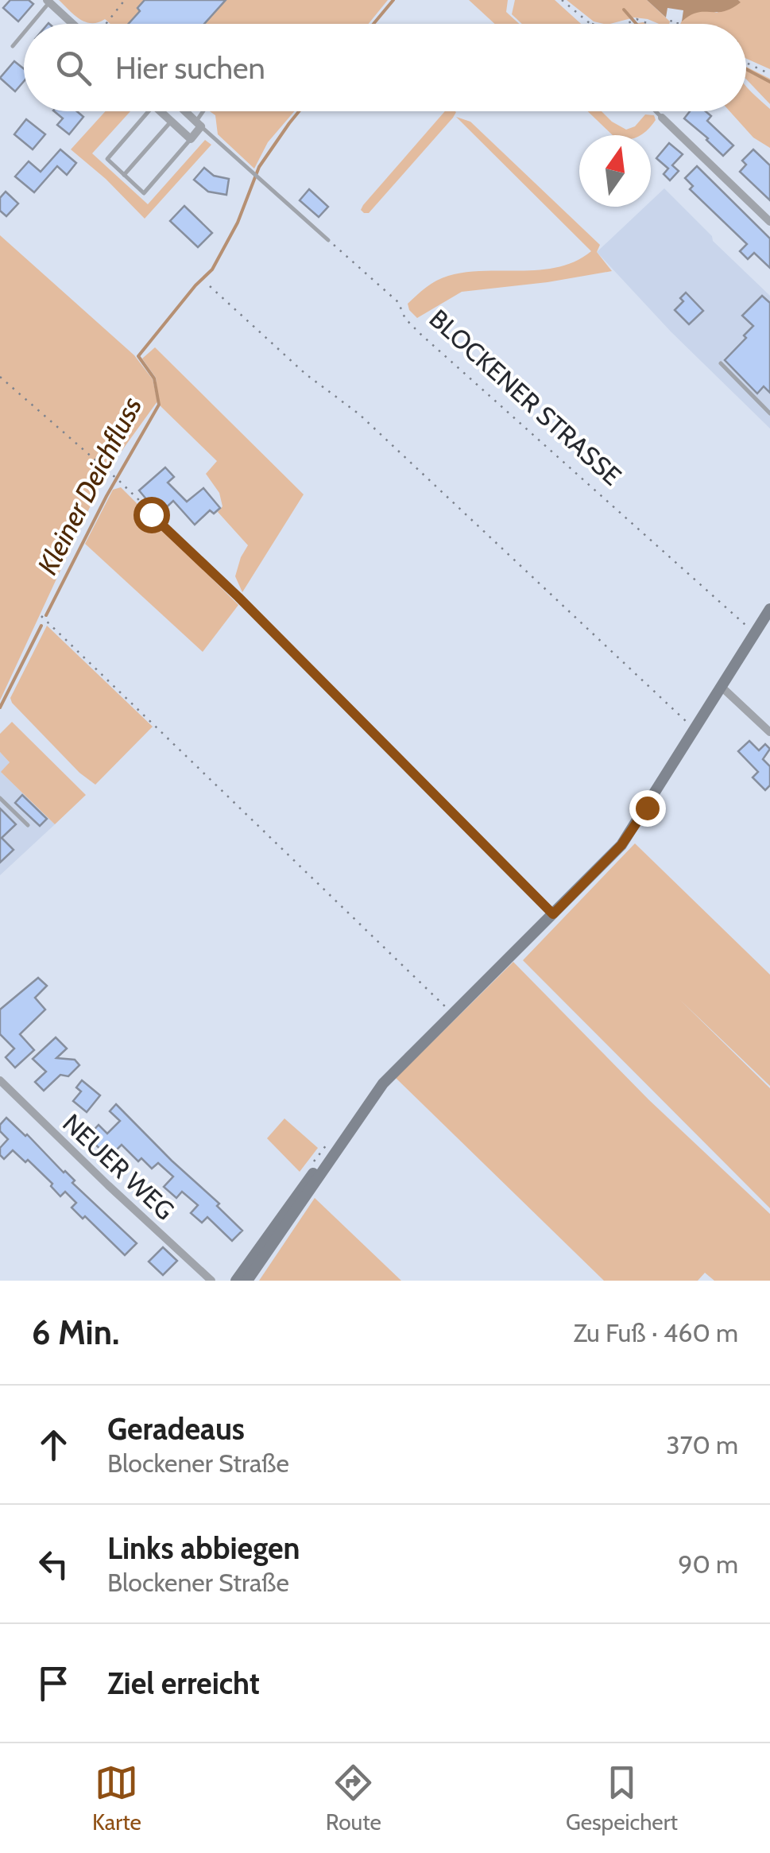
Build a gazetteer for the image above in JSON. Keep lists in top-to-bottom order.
{
  "streets": {
    "street": ["NEUER WEG"],
    "path": ["BLOCKENER STRASSE"]
  },
  "water": ["Kleiner Deichfluss"],
  "north": "top",
  "page": {
    "search": "Hier suchen",
    "heading": ["6 Min.", "Zu Fuß · 460 m"],
    "list": [
      ["Geradeaus", "Blockener Straße", "370 m"],
      ["Links abbiegen", "Blockener Straße", "90 m"],
      "Ziel erreicht"
    ],
    "nav": ["Karte", "Route", "Gespeichert"]
  }
}
